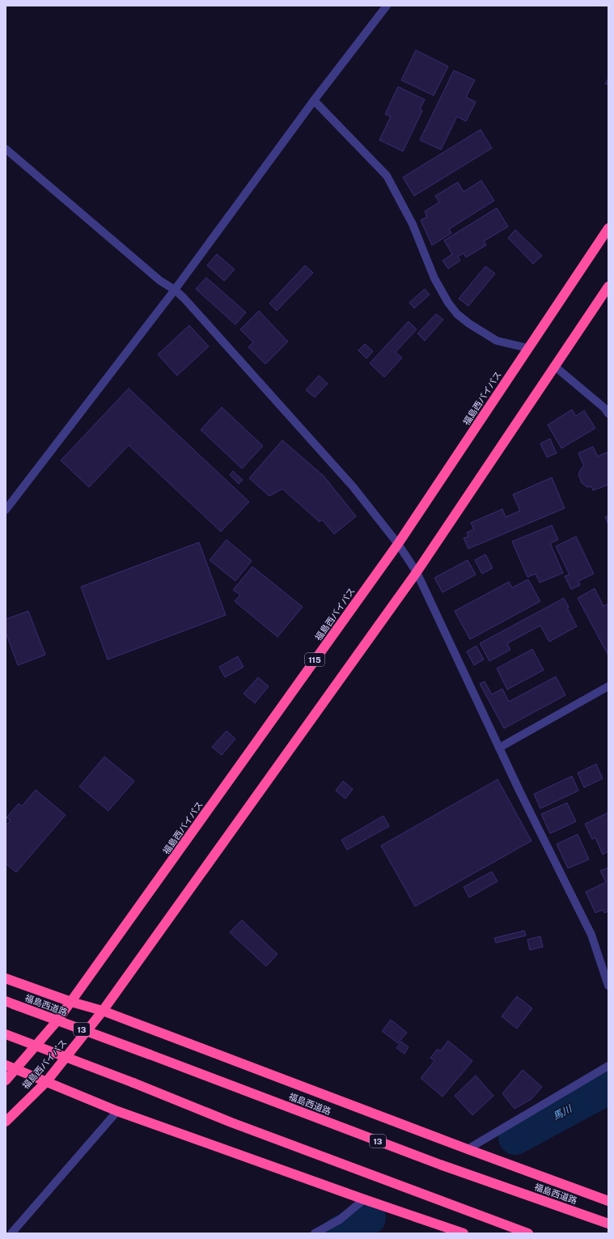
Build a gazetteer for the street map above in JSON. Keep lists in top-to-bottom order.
{
  "streets": {
    "highway": [
      "福島西バイパス",
      "115",
      "福島西道路",
      "13"
    ]
  },
  "water": ["馬川"]
}
